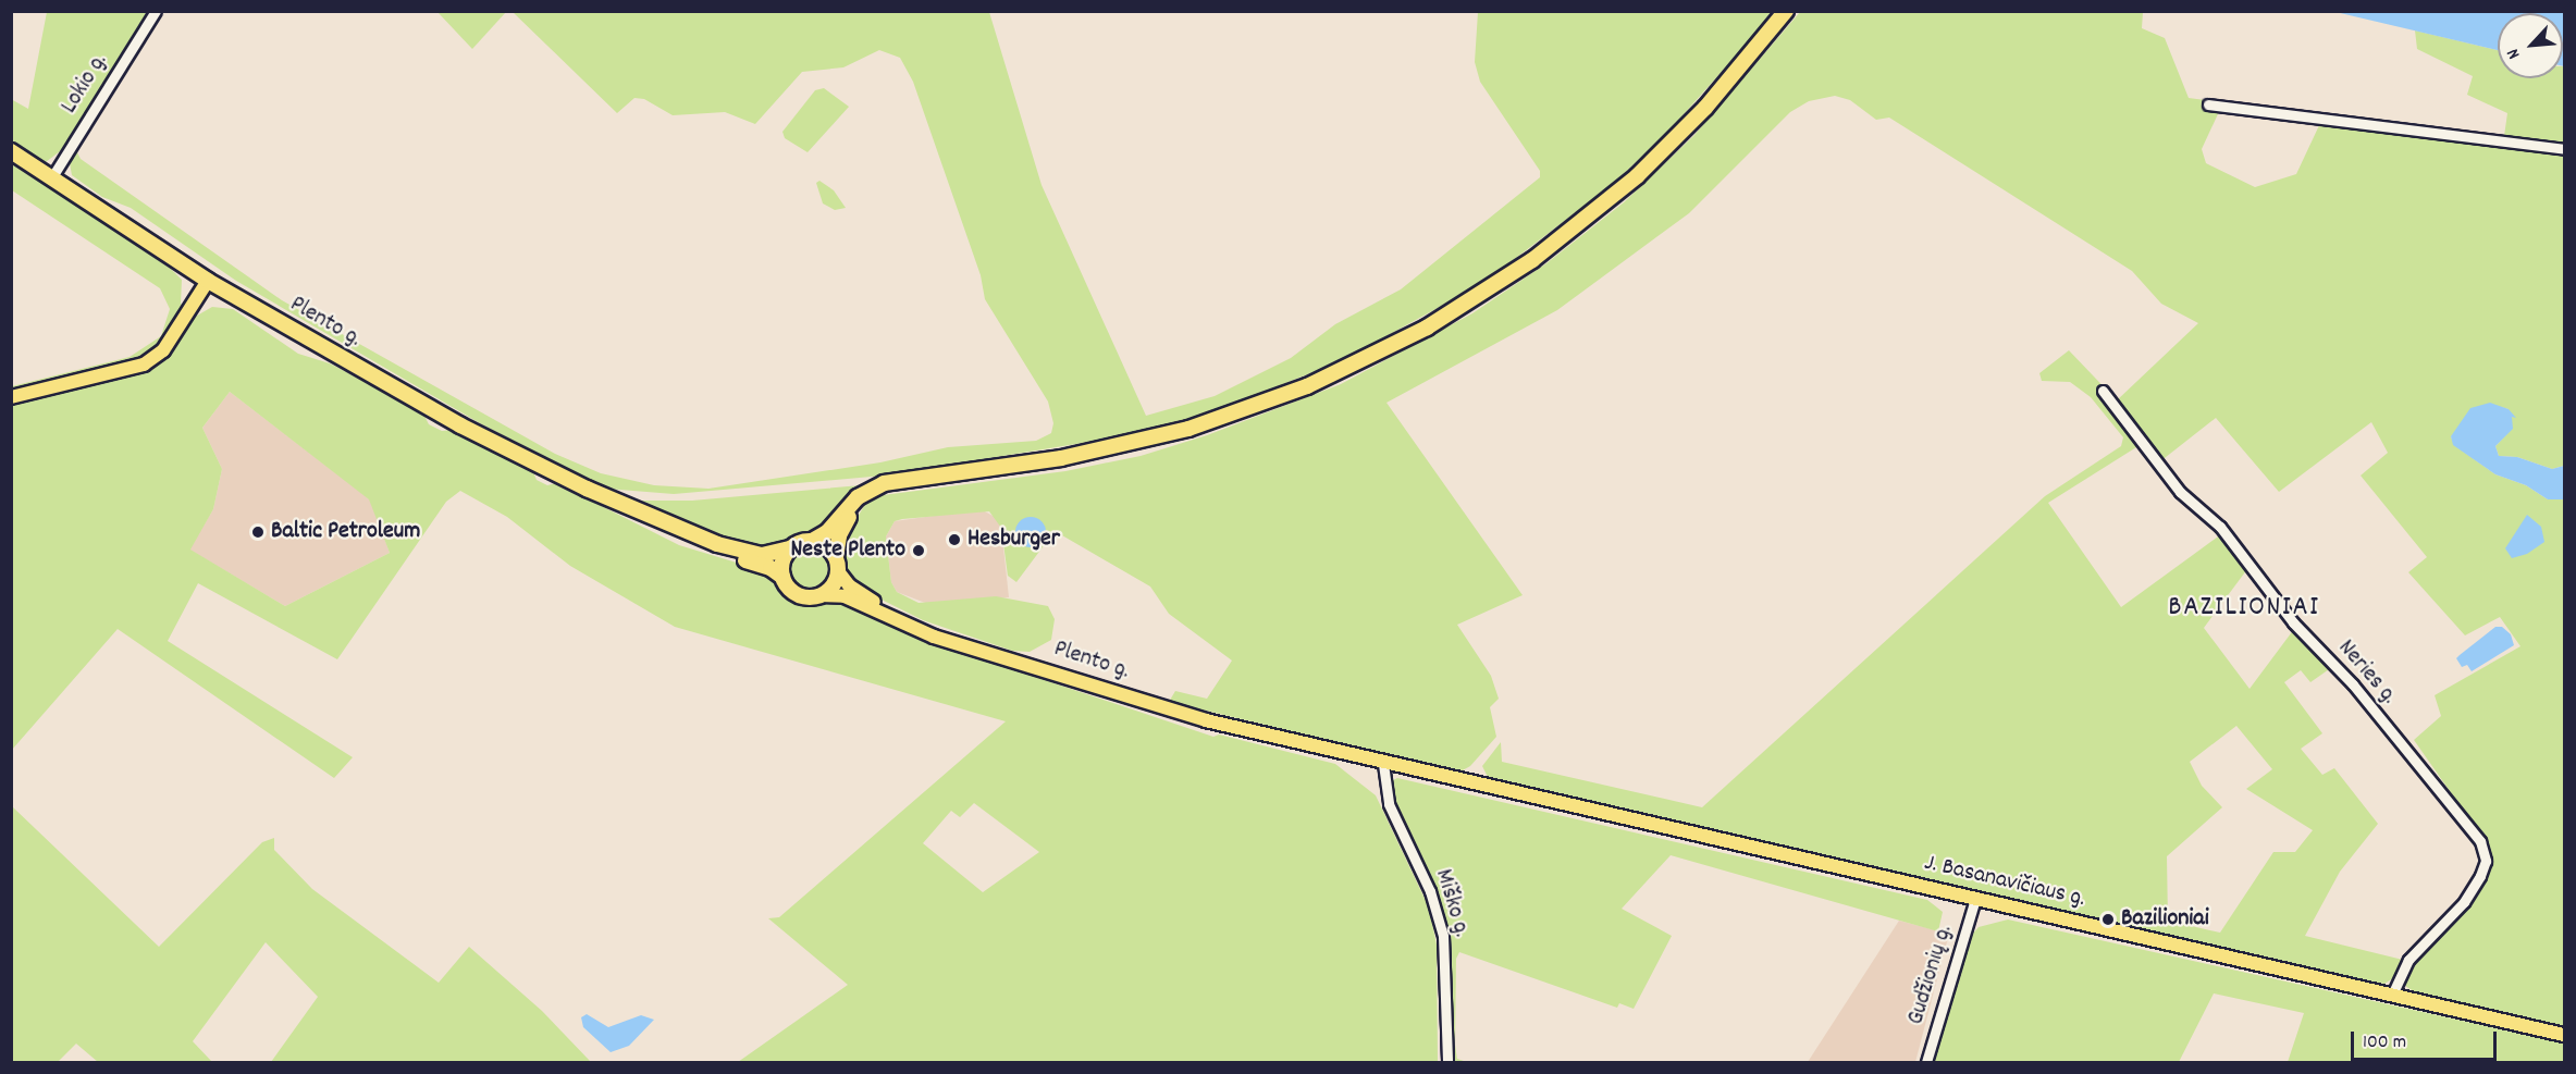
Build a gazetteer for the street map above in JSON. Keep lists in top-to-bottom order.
{
  "streets": {
    "highway": ["Plento g."],
    "main road": ["J. Basanavičiaus g."],
    "street": [
      "Lokio g.",
      "Neries g.",
      "Miško g.",
      "Gudžionių g."
    ]
  },
  "crossings": [
    ["Lokio g.", "Plento g."],
    ["Plento g.", "J. Basanavičiaus g."],
    ["Plento g.", "Miško g."],
    ["Neries g.", "J. Basanavičiaus g."],
    ["J. Basanavičiaus g.", "Miško g."],
    ["J. Basanavičiaus g.", "Gudžionių g."]
  ],
  "districts": ["BAZILIONIAI"],
  "places": [
    "Baltic Petroleum",
    "Hesburger",
    "Neste Plento",
    "Bazilioniai"
  ],
  "scale_bar": "100 m",
  "north": "bottom left"
}
